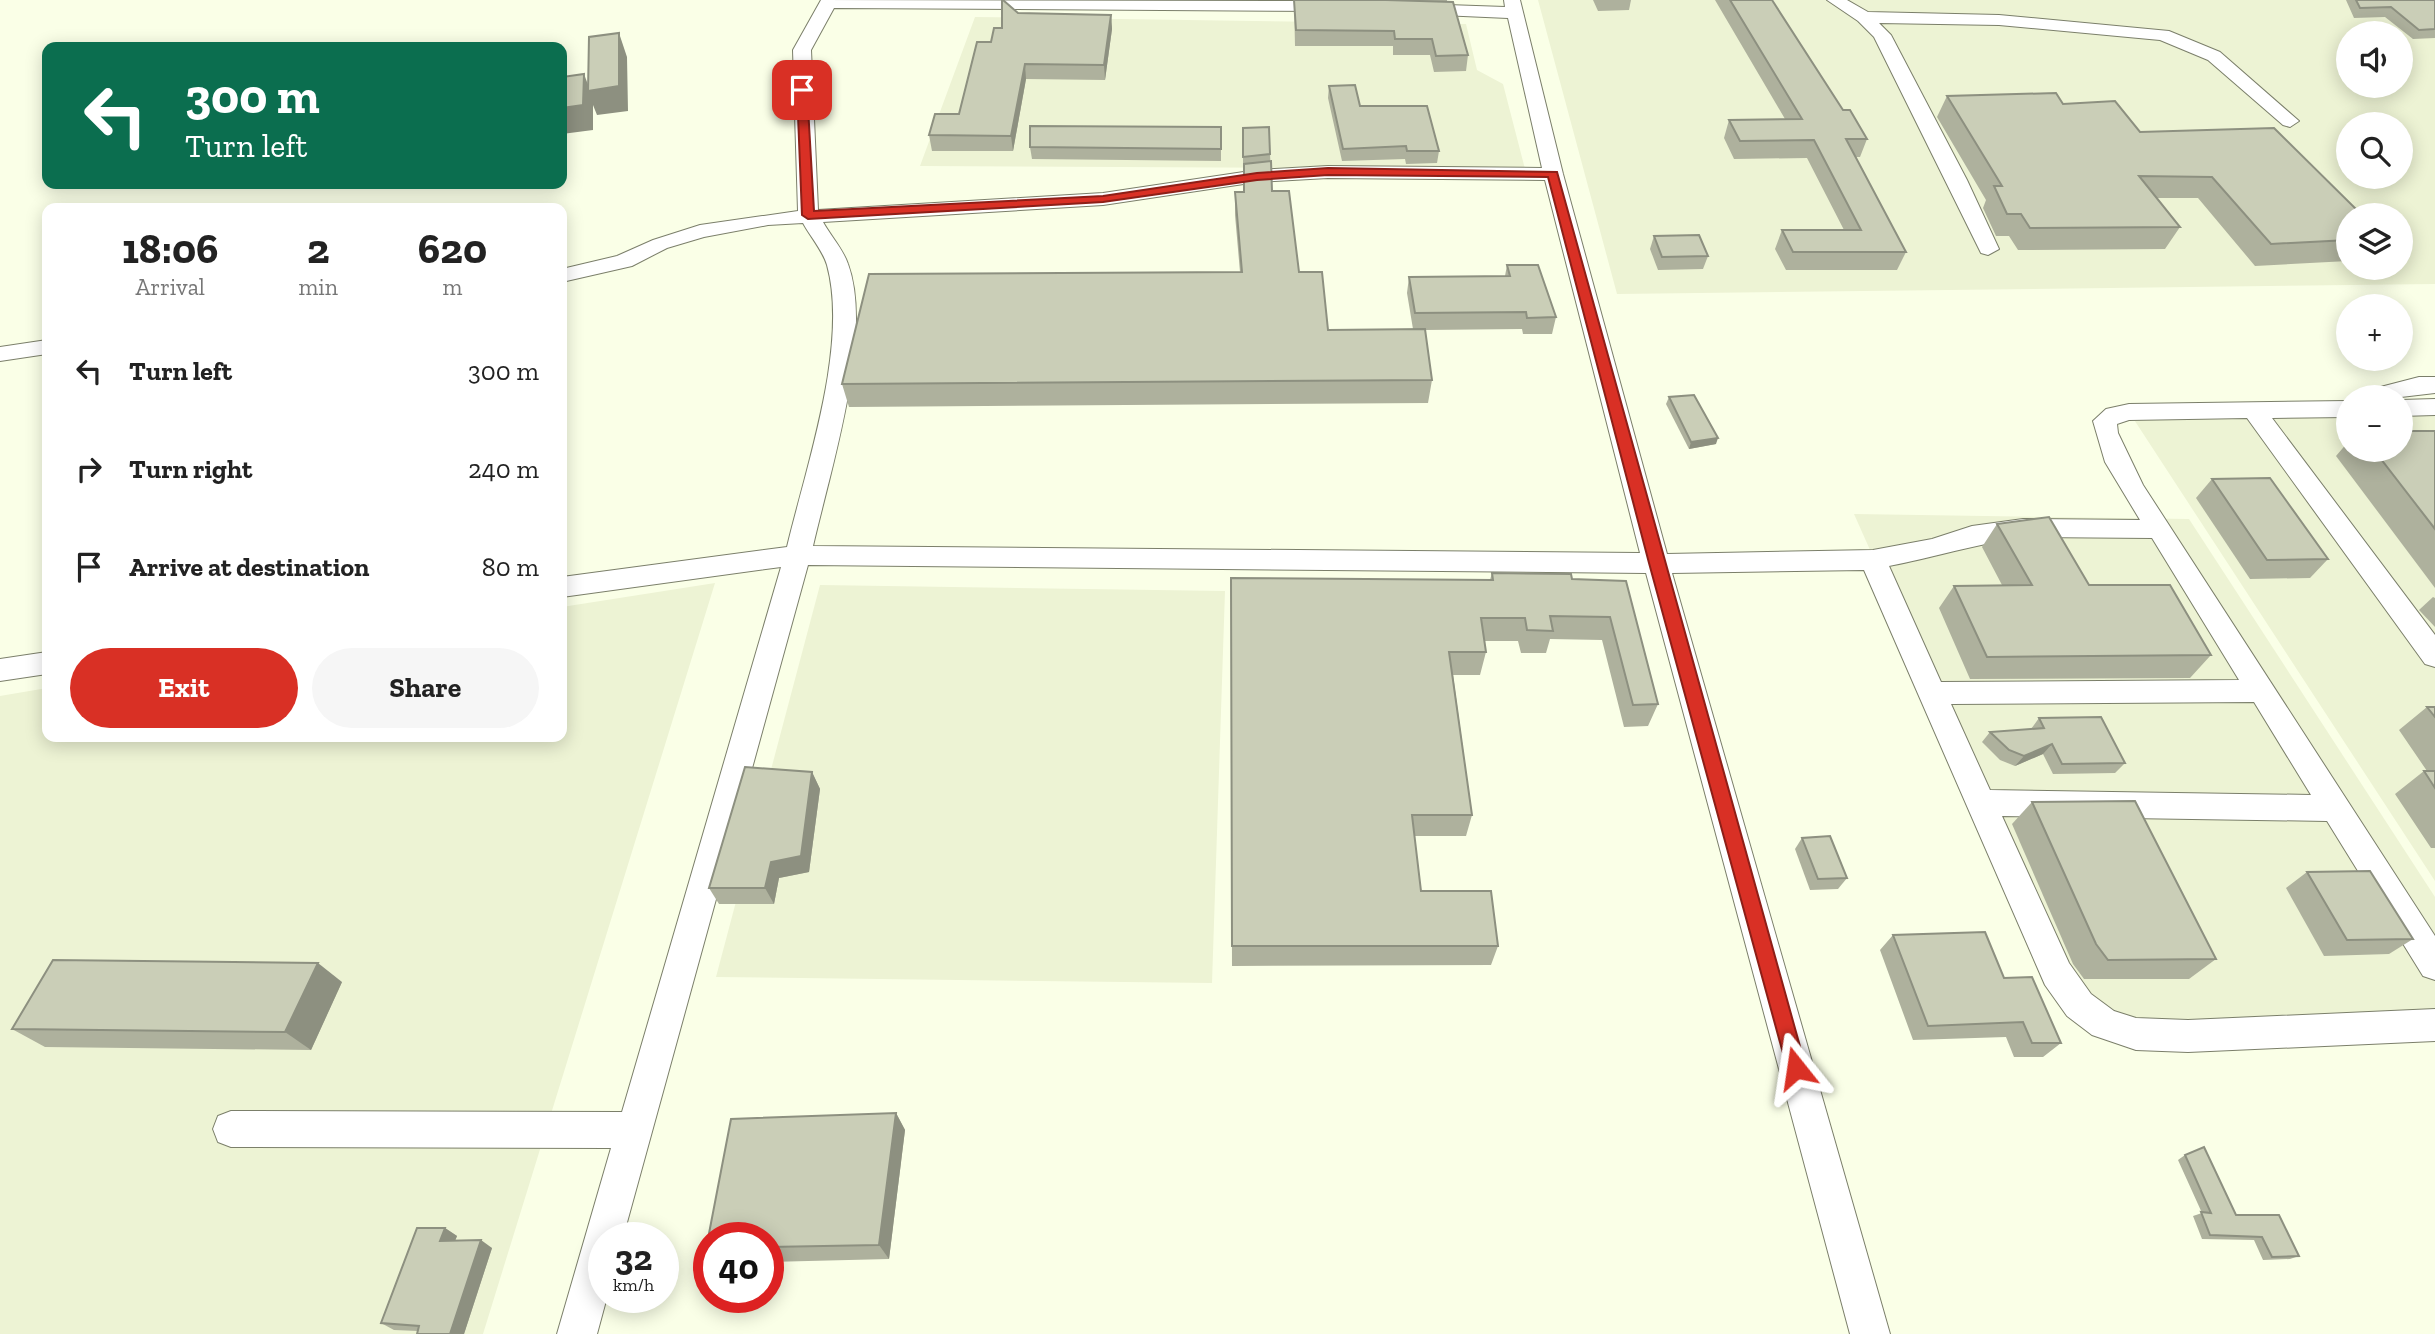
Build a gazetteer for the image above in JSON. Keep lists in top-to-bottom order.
{
  "page": {
    "map_buttons": ["+", "−"],
    "turn": ["300 m", "Turn left"],
    "eta": [
      "18:06",
      "Arrival",
      "2",
      "min",
      "620",
      "m"
    ],
    "list": [
      {
        "name": "Turn left",
        "value": "300 m"
      },
      {
        "name": "Turn right",
        "value": "240 m"
      },
      {
        "name": "Arrive at destination",
        "value": "80 m"
      }
    ],
    "buttons": ["Exit", "Share"],
    "speed": "32 km/h",
    "limit": "40"
  }
}
